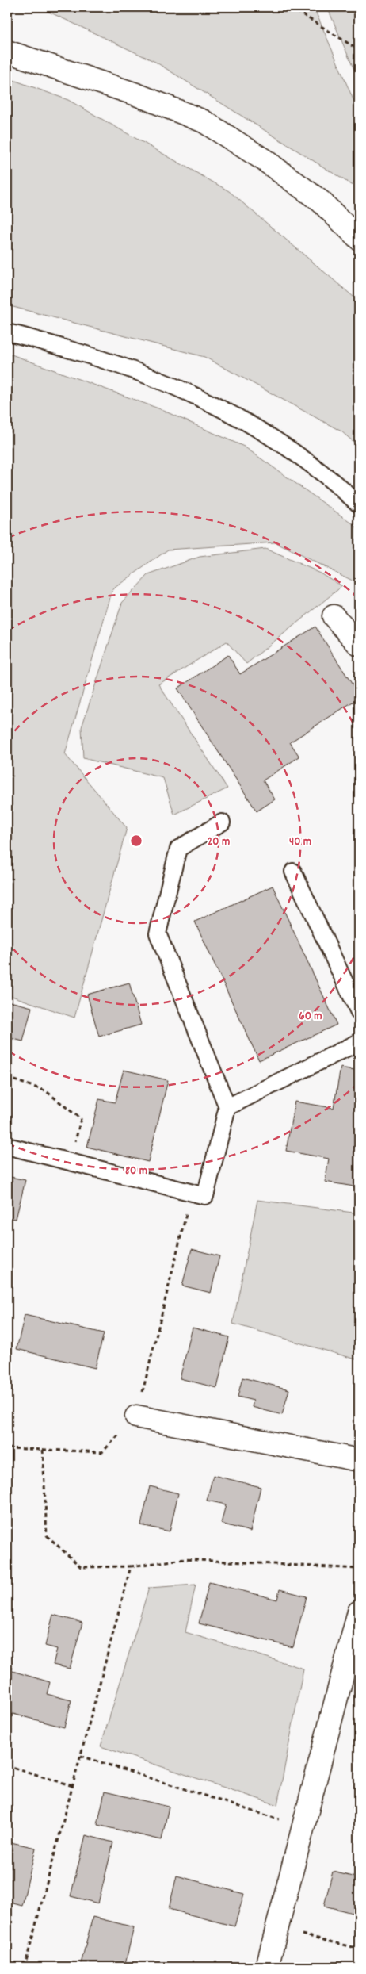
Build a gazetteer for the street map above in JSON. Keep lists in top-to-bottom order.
{
  "rings": [
    "20 m",
    "40 m",
    "60 m",
    "80 m"
  ]
}
